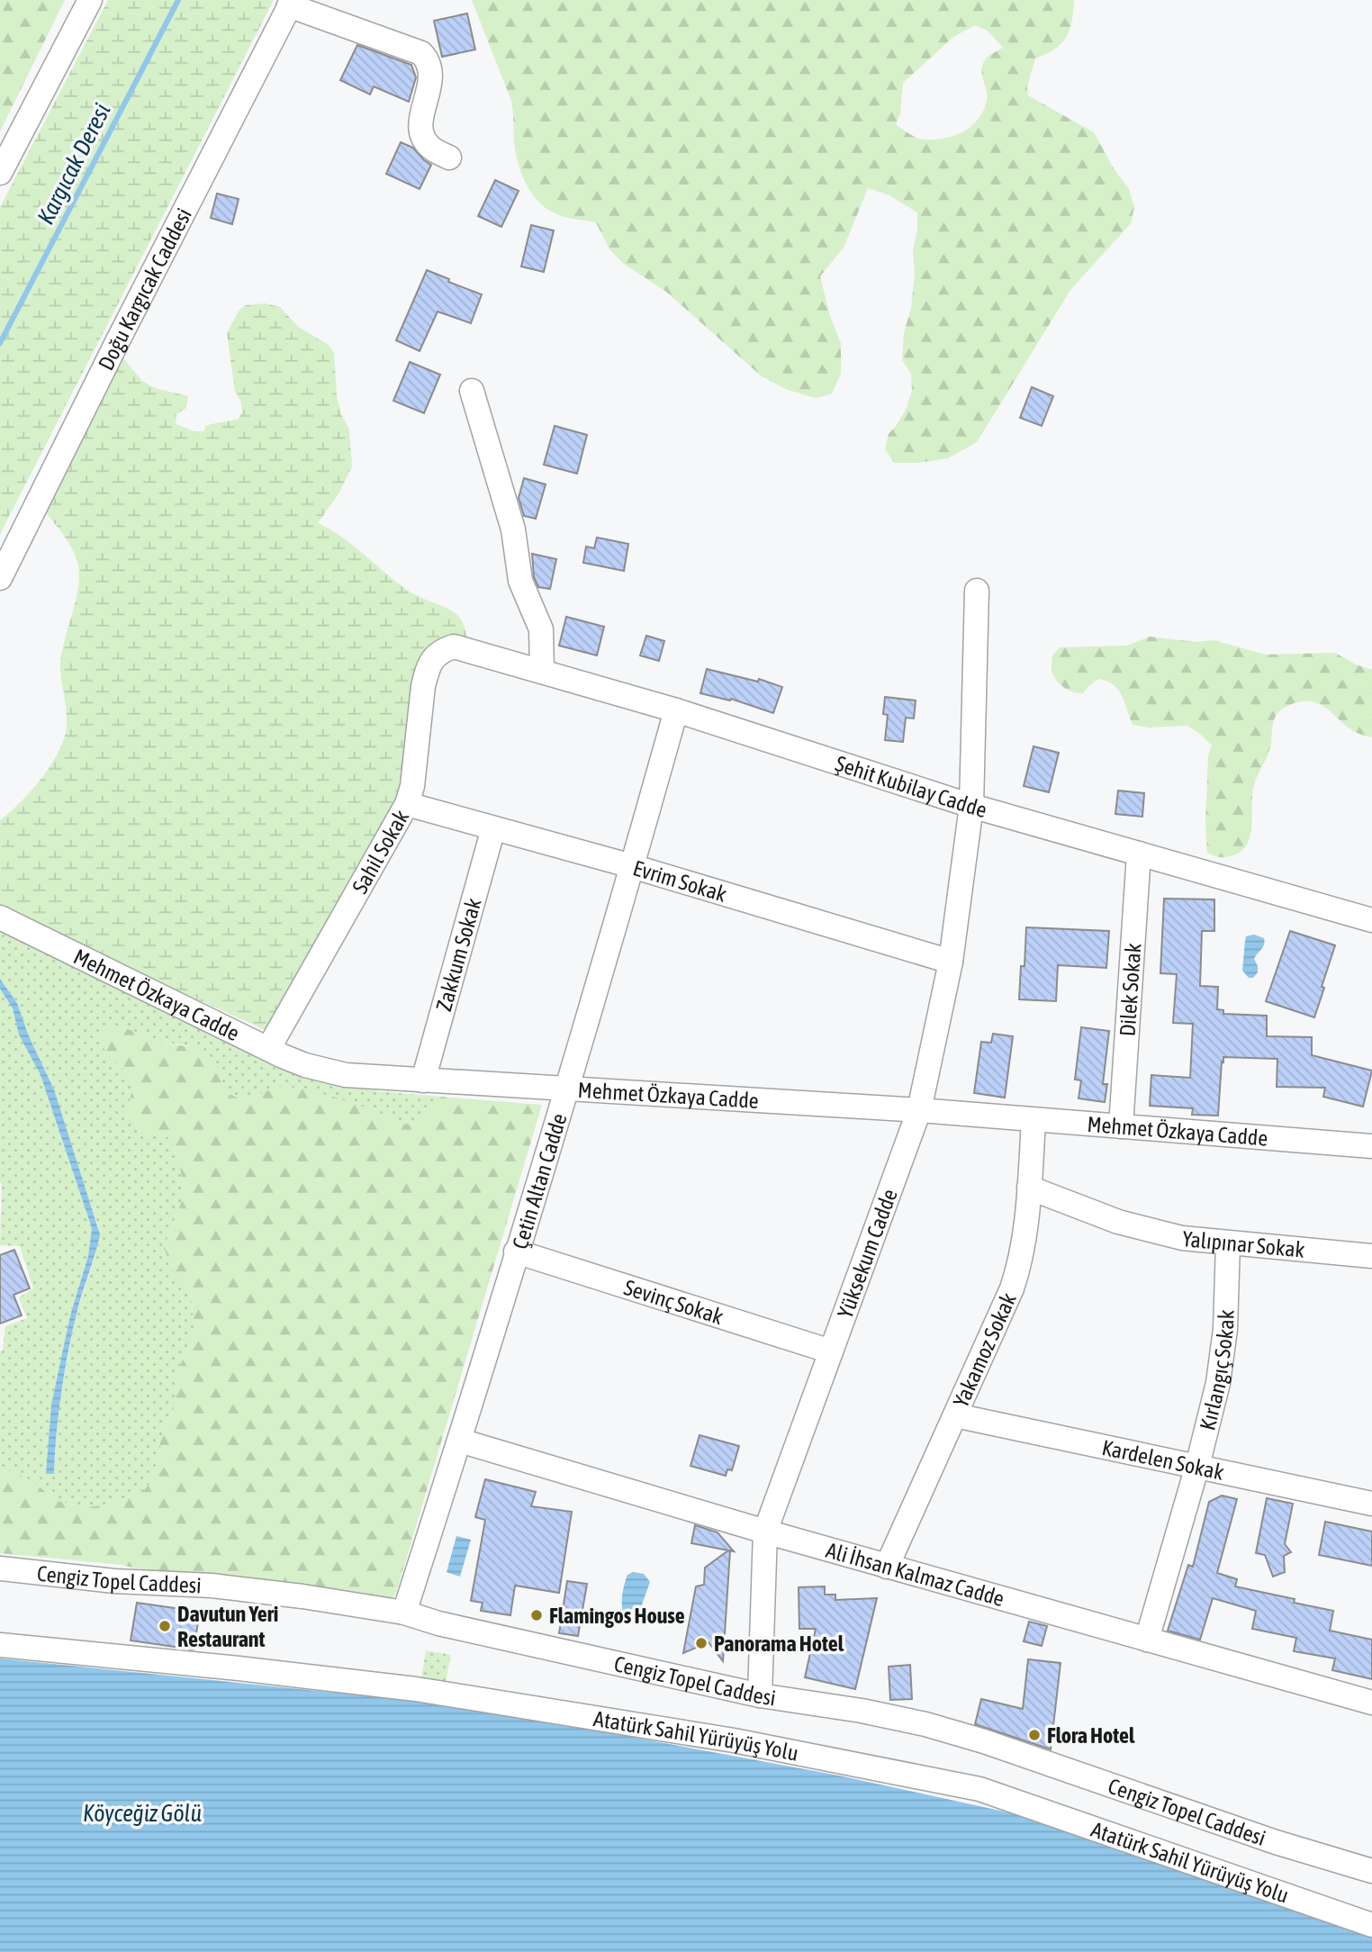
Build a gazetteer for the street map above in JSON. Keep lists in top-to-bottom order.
{
  "streets": {
    "street": [
      "Doğu Kargıcak Caddesi",
      "Şehit Kubilay Cadde",
      "Sahil Sokak",
      "Evrim Sokak",
      "Zakkum Sokak",
      "Dilek Sokak",
      "Mehmet Özkaya Cadde",
      "Çetin Altan Cadde",
      "Yalıpınar Sokak",
      "Yüksekum Cadde",
      "Sevinç Sokak",
      "Yakamoz Sokak",
      "Kırlangıç Sokak",
      "Kardelen Sokak",
      "Ali İhsan Kalmaz Cadde",
      "Cengiz Topel Caddesi",
      "Atatürk Sahil Yürüyüş Yolu"
    ]
  },
  "crossings": [
    ["Şehit Kubilay Cadde", "Sahil Sokak"],
    ["Şehit Kubilay Cadde", "Dilek Sokak"],
    ["Şehit Kubilay Cadde", "Çetin Altan Cadde"],
    ["Şehit Kubilay Cadde", "Yüksekum Cadde"],
    ["Sahil Sokak", "Evrim Sokak"],
    ["Sahil Sokak", "Mehmet Özkaya Cadde"],
    ["Evrim Sokak", "Zakkum Sokak"],
    ["Evrim Sokak", "Çetin Altan Cadde"],
    ["Evrim Sokak", "Yüksekum Cadde"],
    ["Zakkum Sokak", "Mehmet Özkaya Cadde"],
    ["Dilek Sokak", "Mehmet Özkaya Cadde"],
    ["Mehmet Özkaya Cadde", "Çetin Altan Cadde"],
    ["Mehmet Özkaya Cadde", "Yüksekum Cadde"],
    ["Mehmet Özkaya Cadde", "Yakamoz Sokak"],
    ["Çetin Altan Cadde", "Sevinç Sokak"],
    ["Çetin Altan Cadde", "Ali İhsan Kalmaz Cadde"],
    ["Çetin Altan Cadde", "Cengiz Topel Caddesi"],
    ["Yalıpınar Sokak", "Yakamoz Sokak"],
    ["Yalıpınar Sokak", "Kırlangıç Sokak"],
    ["Yüksekum Cadde", "Sevinç Sokak"],
    ["Yüksekum Cadde", "Ali İhsan Kalmaz Cadde"],
    ["Yüksekum Cadde", "Cengiz Topel Caddesi"],
    ["Yakamoz Sokak", "Kardelen Sokak"],
    ["Yakamoz Sokak", "Ali İhsan Kalmaz Cadde"],
    ["Kırlangıç Sokak", "Kardelen Sokak"],
    ["Kırlangıç Sokak", "Ali İhsan Kalmaz Cadde"]
  ],
  "water": ["Kargıcak Deresi", "Köyceğiz Gölü"],
  "places": [
    "Flamingos House",
    "Davutun Yeri Restaurant",
    "Panorama Hotel",
    "Flora Hotel"
  ]
}
